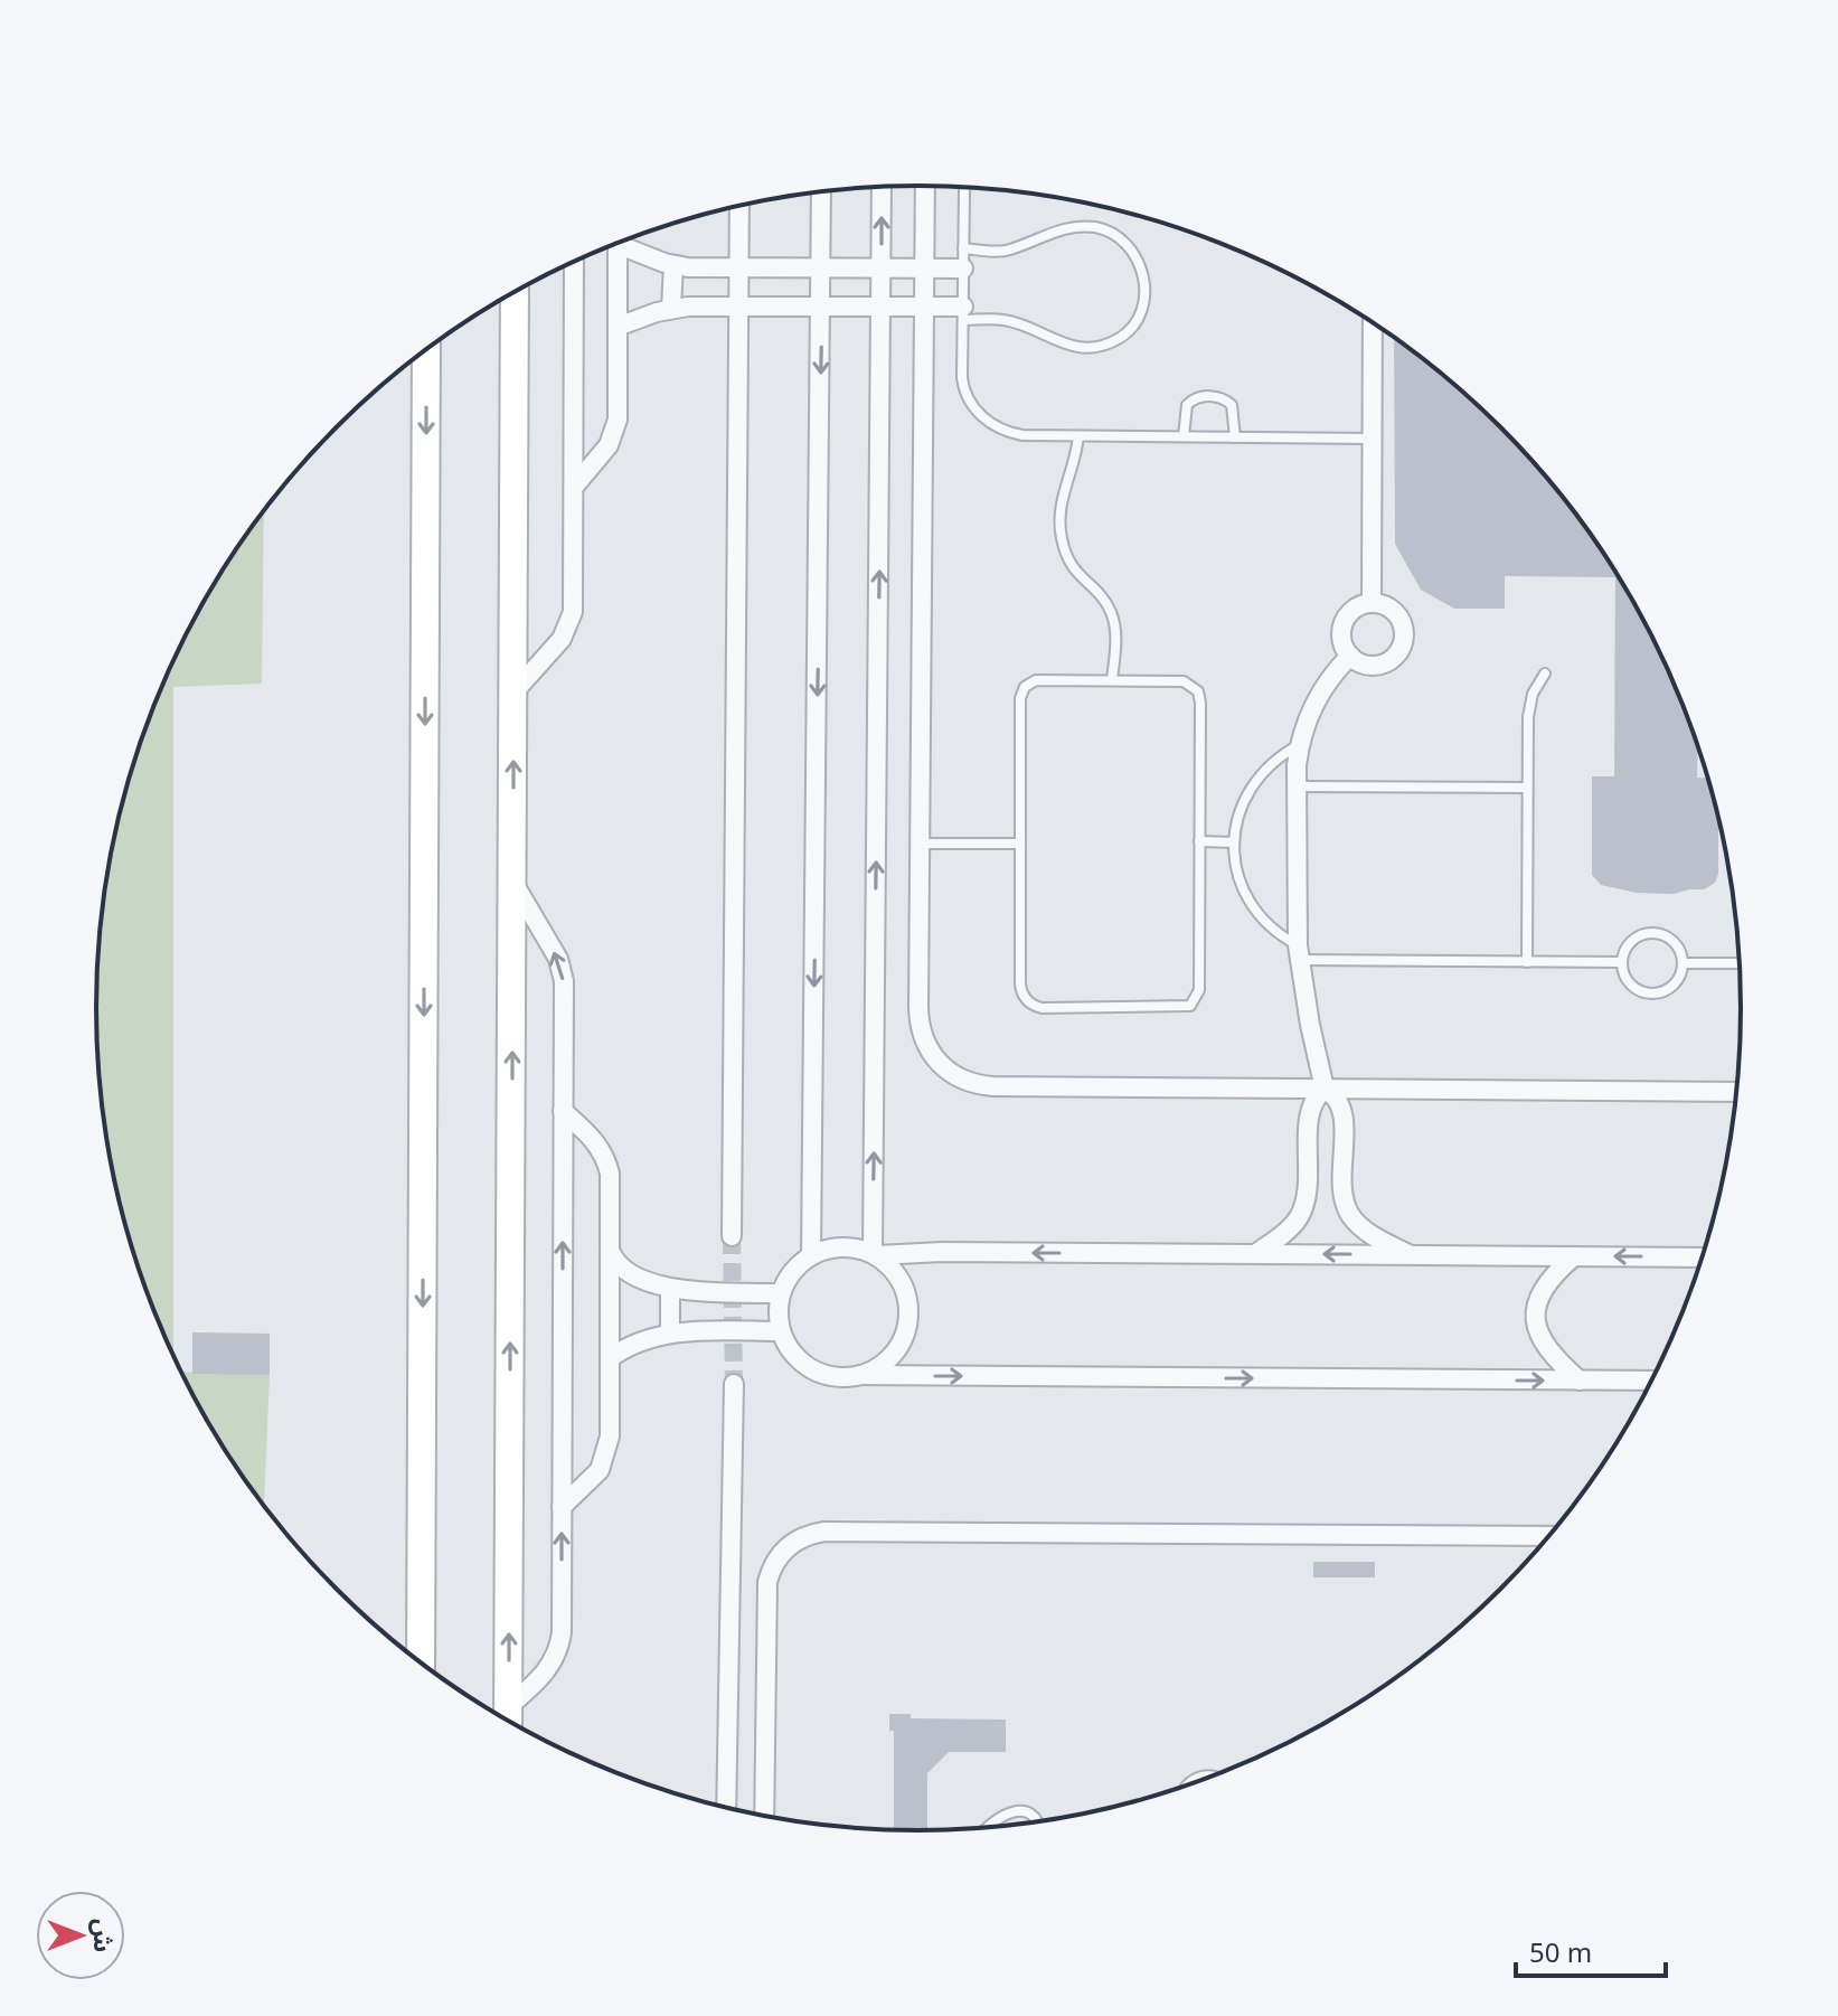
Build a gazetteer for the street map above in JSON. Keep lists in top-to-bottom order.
{
  "scale_bar": "50 m",
  "north": "right"
}
